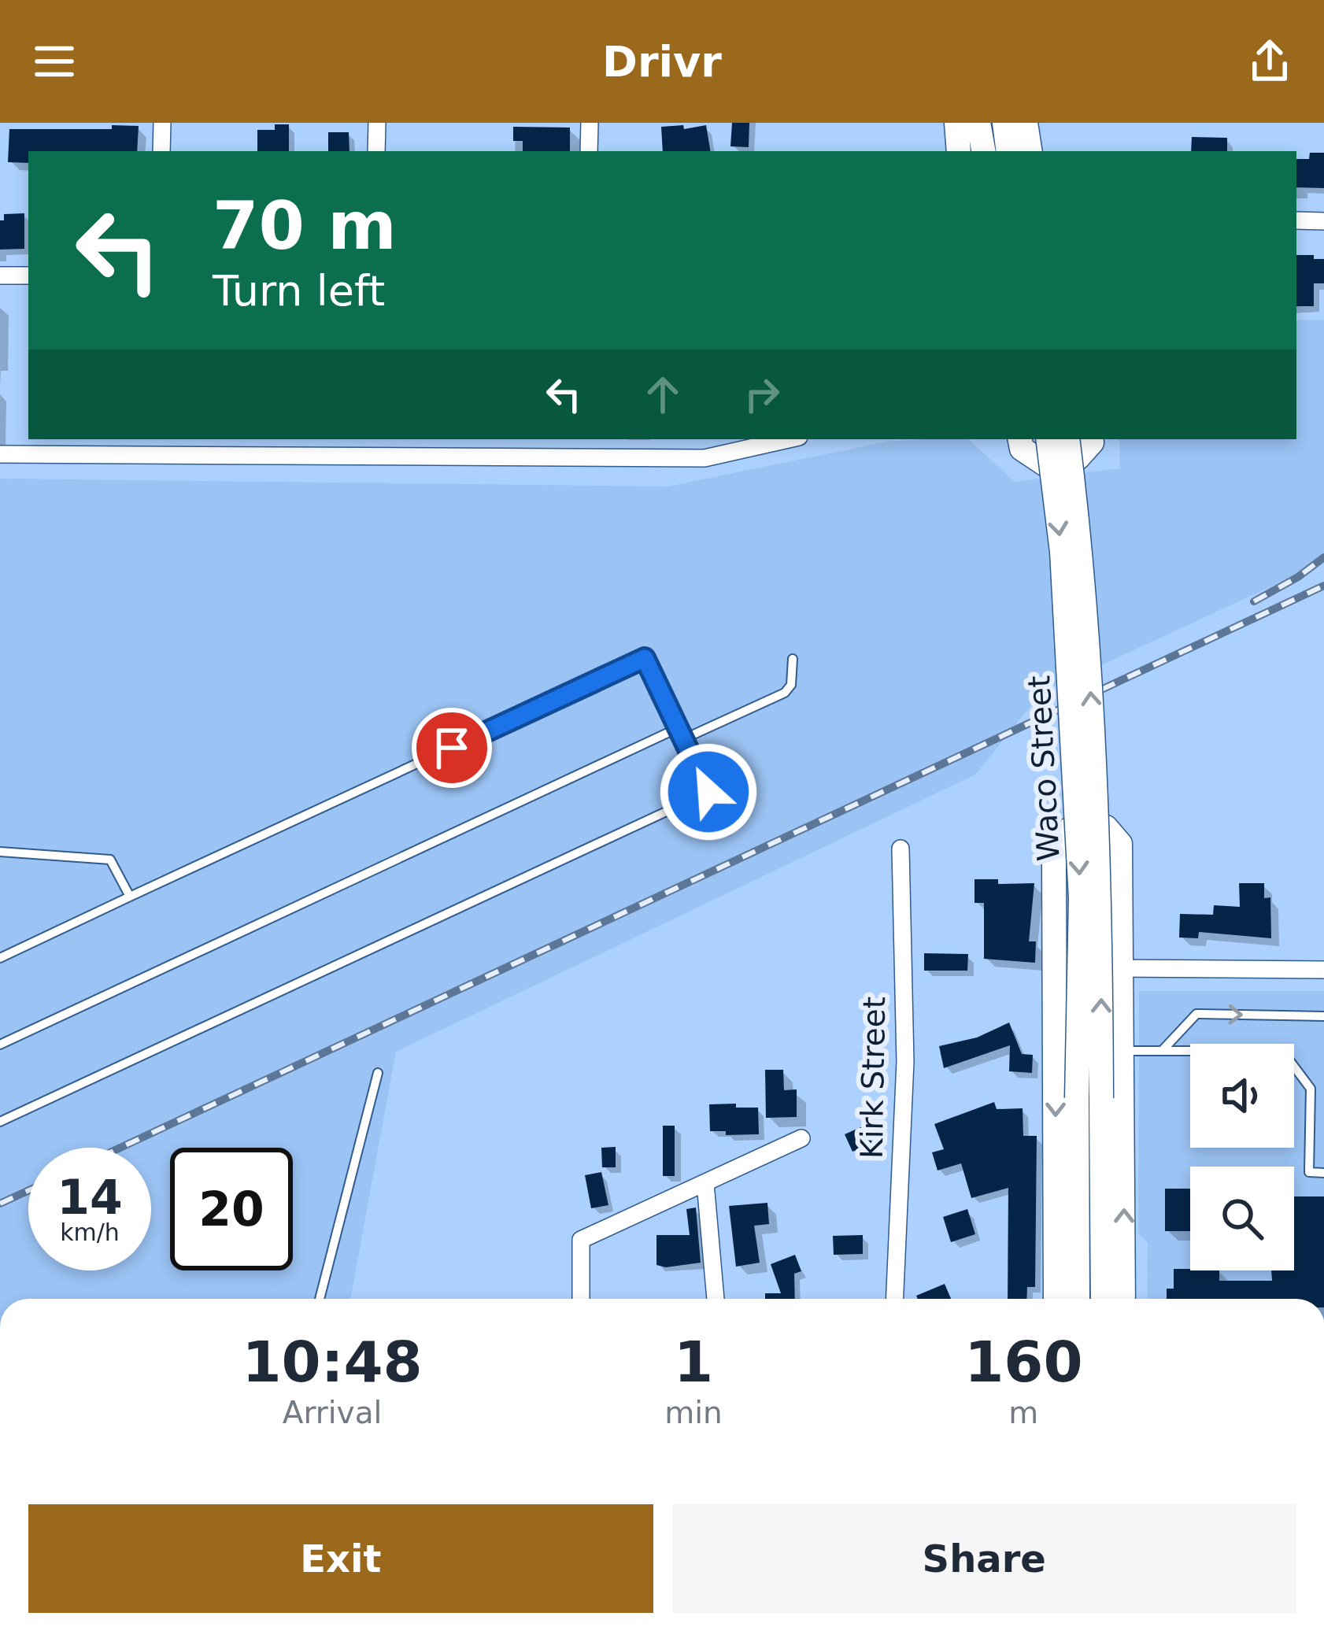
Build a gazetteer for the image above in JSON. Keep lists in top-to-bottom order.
{
  "streets": {
    "main road": ["Waco Street"],
    "street": ["Kirk Street"]
  },
  "page": {
    "header": "Drivr",
    "turn": ["70 m", "Turn left"],
    "speed": "14 km/h",
    "limit": "20",
    "eta": [
      "10:48",
      "Arrival",
      "1",
      "min",
      "160",
      "m"
    ],
    "buttons": ["Exit", "Share"]
  }
}
